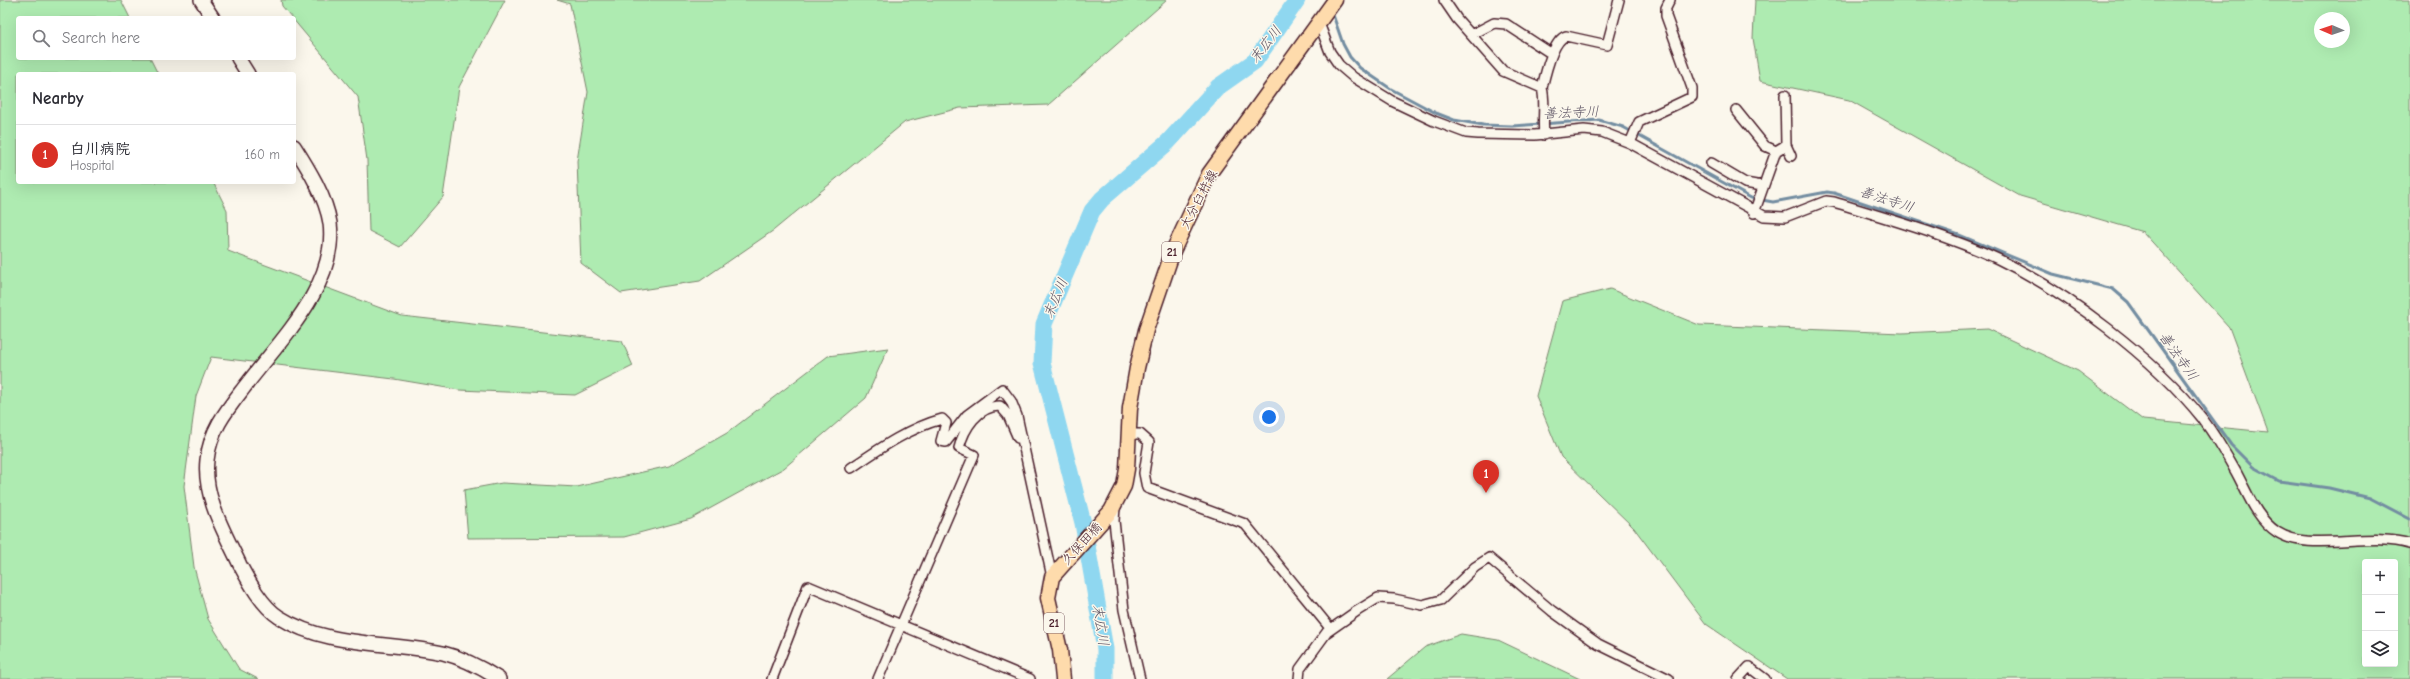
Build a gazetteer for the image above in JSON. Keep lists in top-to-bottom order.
{
  "streets": {
    "main road": ["大分臼杵線", "21", "久保田橋"]
  },
  "crossings": [
    ["大分臼杵線", "久保田橋"],
    ["21", "久保田橋"]
  ],
  "water": ["末広川", "善法寺川"],
  "north": "left",
  "page": {
    "search": "Search here",
    "heading": "Nearby",
    "list": [
      {
        "mark": "1",
        "name": "白川病院",
        "note": "Hospital",
        "value": "160 m"
      }
    ],
    "pins": "1",
    "map_buttons": ["+", "−"]
  }
}
